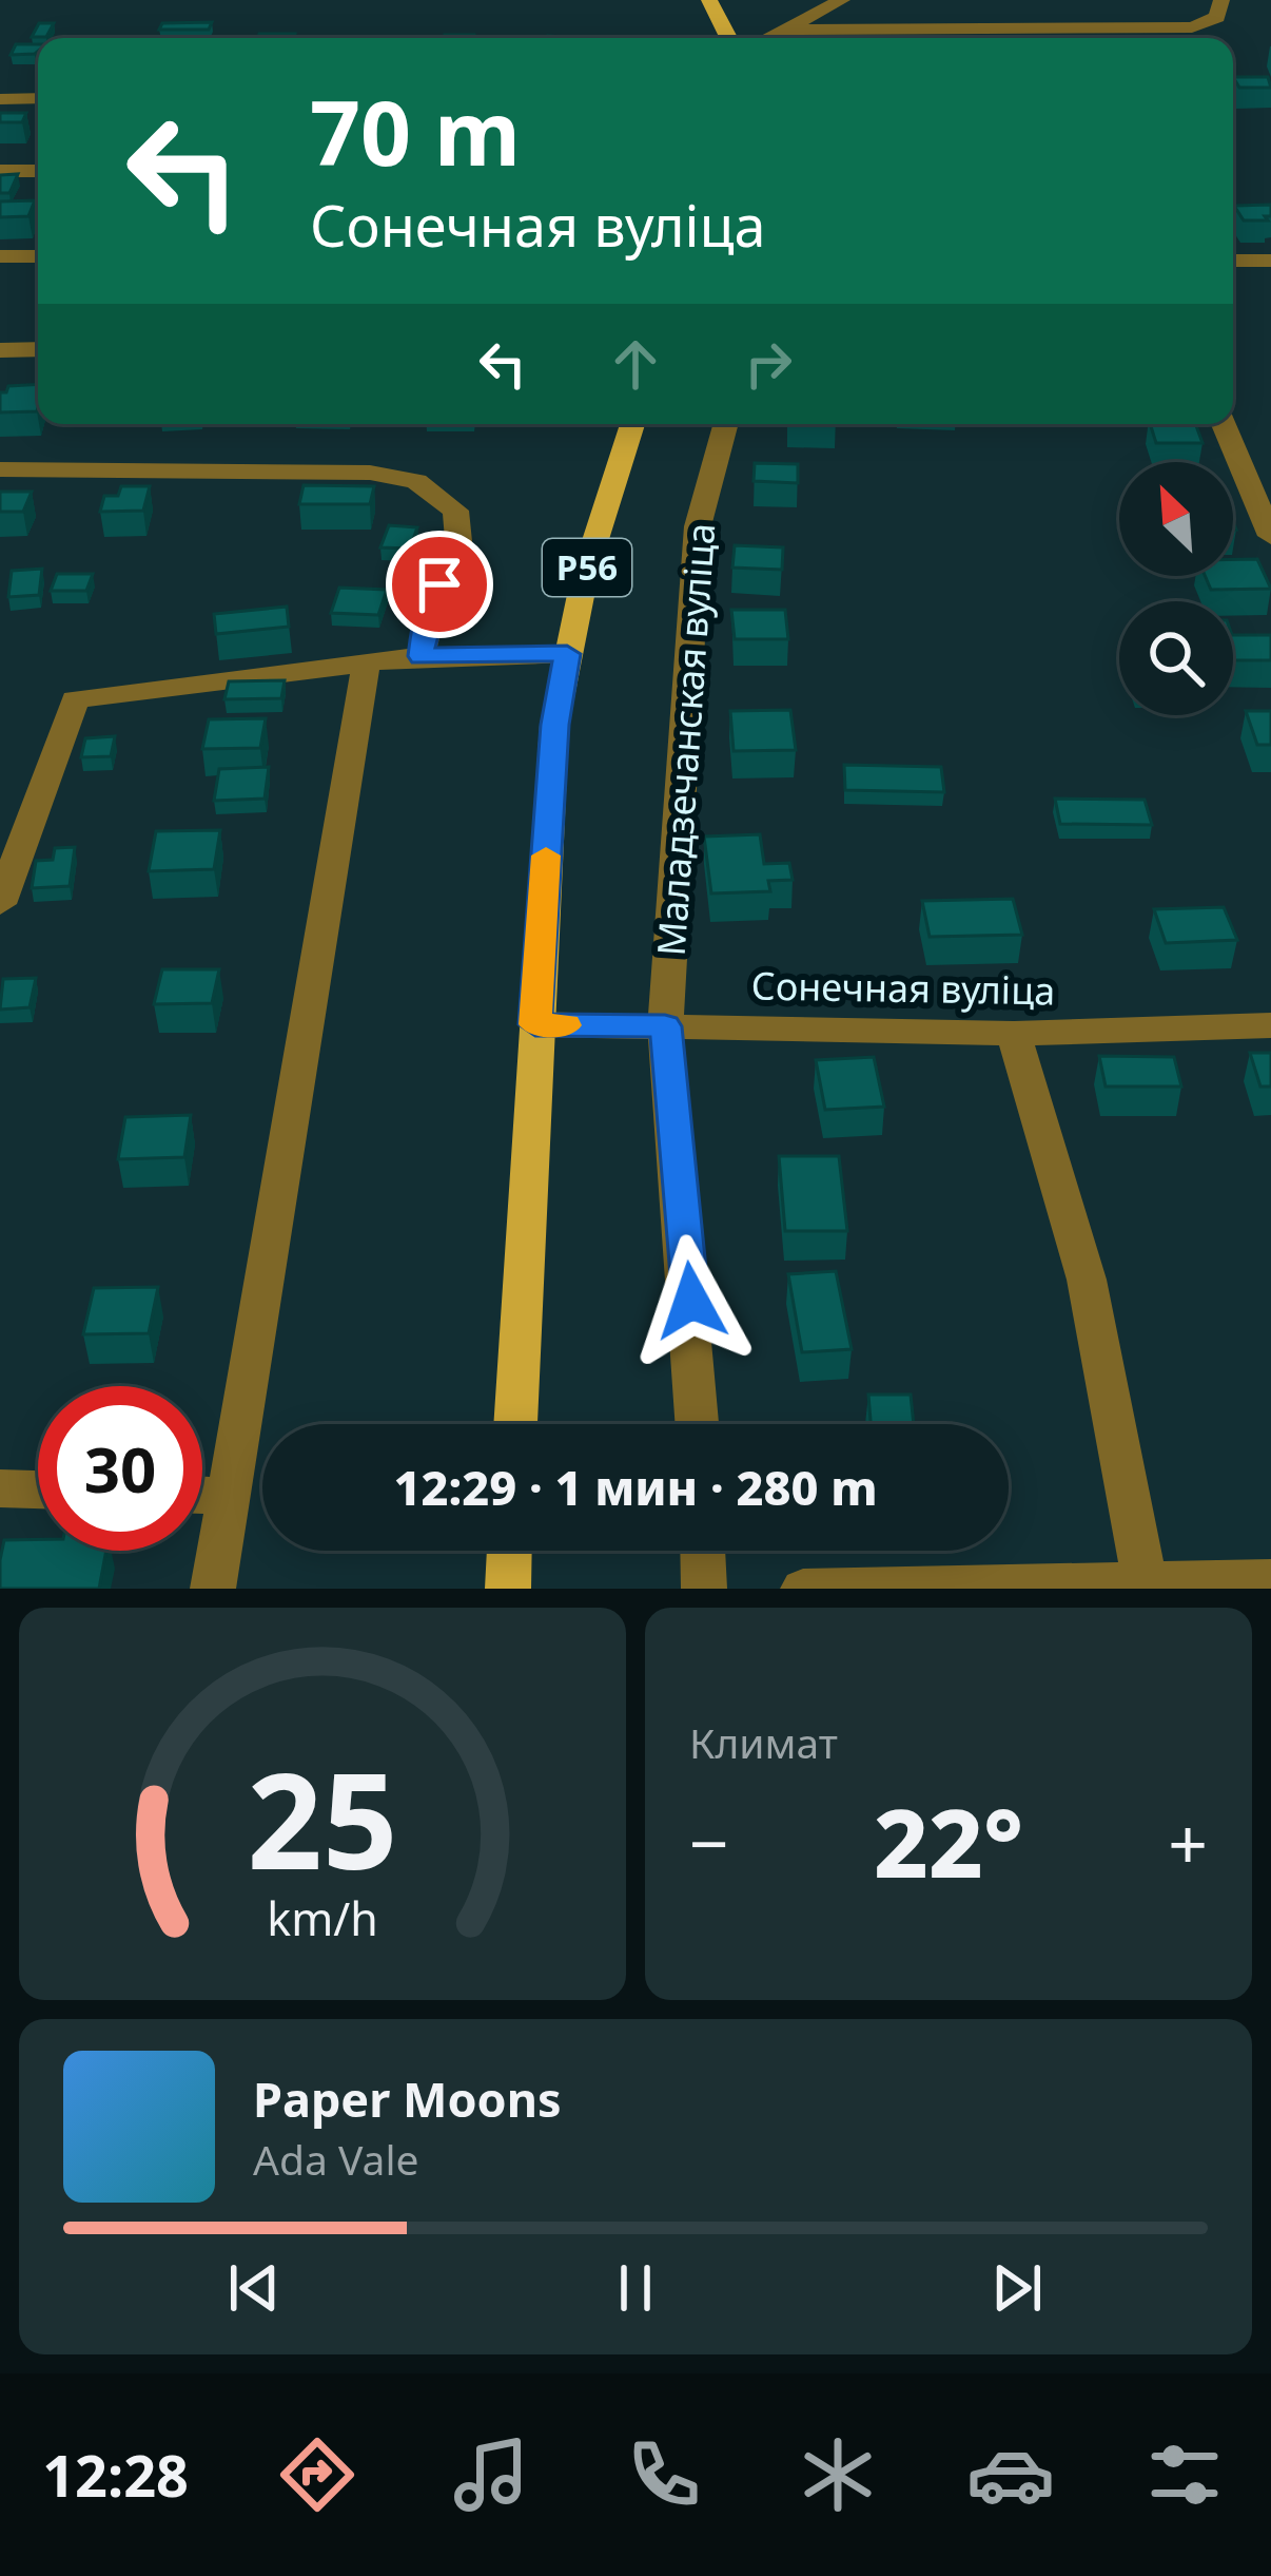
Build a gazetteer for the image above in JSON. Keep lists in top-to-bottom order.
{
  "streets": {
    "main road": ["Р56"],
    "street": ["Маладзечанская вуліца", "Сонечная вуліца"]
  },
  "crossings": [
    ["Р56", "Сонечная вуліца"],
    ["Маладзечанская вуліца", "Сонечная вуліца"]
  ],
  "north": "top left",
  "page": {
    "turn": ["70 m", "Сонечная вуліца"],
    "limit": "30",
    "trip": "12:29 · 1 мин · 280 m",
    "tile": "Климат",
    "heat": ["−", "22°", "+"],
    "song": ["Paper Moons", "Ada Vale"],
    "tabs": "12:28",
    "gauge": ["25", "km/h"]
  }
}
